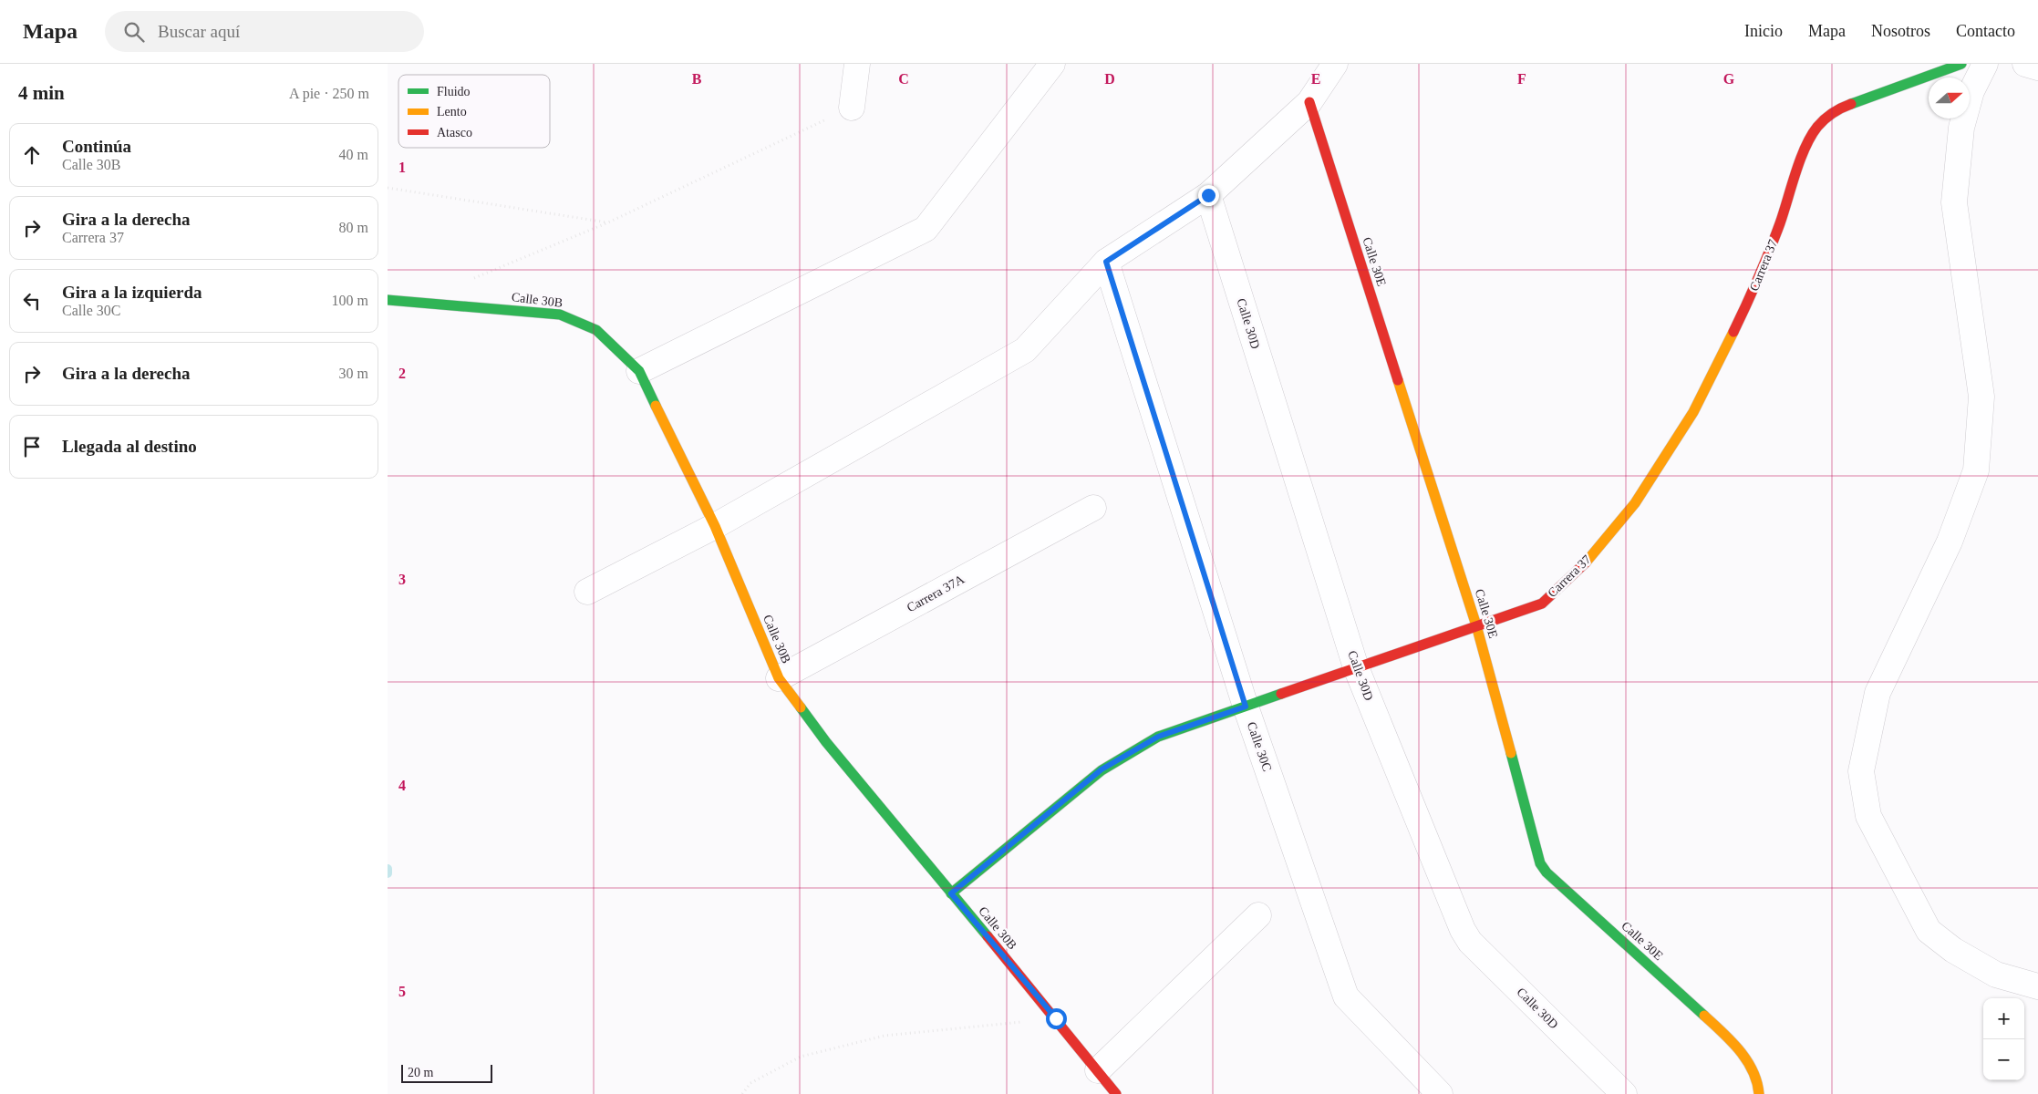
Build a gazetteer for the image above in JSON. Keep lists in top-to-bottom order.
{
  "streets": {
    "street": [
      "Calle 30E",
      "Carrera 37",
      "Calle 30B",
      "Calle 30D",
      "Carrera 37A",
      "Calle 30C"
    ]
  },
  "crossings": [
    ["Calle 30E", "Carrera 37"],
    ["Carrera 37", "Calle 30B"],
    ["Carrera 37", "Calle 30D"],
    ["Carrera 37", "Calle 30C"],
    ["Calle 30B", "Carrera 37A"]
  ],
  "legend": ["Fluido", "Lento", "Atasco"],
  "scale_bar": "20 m",
  "north": "right",
  "page": {
    "header": "Mapa",
    "search": "Buscar aquí",
    "nav": [
      "Inicio",
      "Mapa",
      "Nosotros",
      "Contacto"
    ],
    "heading": ["4 min", "A pie · 250 m"],
    "list": [
      ["Continúa", "Calle 30B", "40 m"],
      ["Gira a la derecha", "Carrera 37", "80 m"],
      ["Gira a la izquierda", "Calle 30C", "100 m"],
      ["Gira a la derecha", "30 m"],
      "Llegada al destino"
    ],
    "map_buttons": ["+", "−"],
    "scale": "20 m"
  },
  "grid": {
    "columns": [
      "B",
      "C",
      "D",
      "E",
      "F",
      "G"
    ],
    "rows": [
      "1",
      "2",
      "3",
      "4",
      "5"
    ]
  }
}
